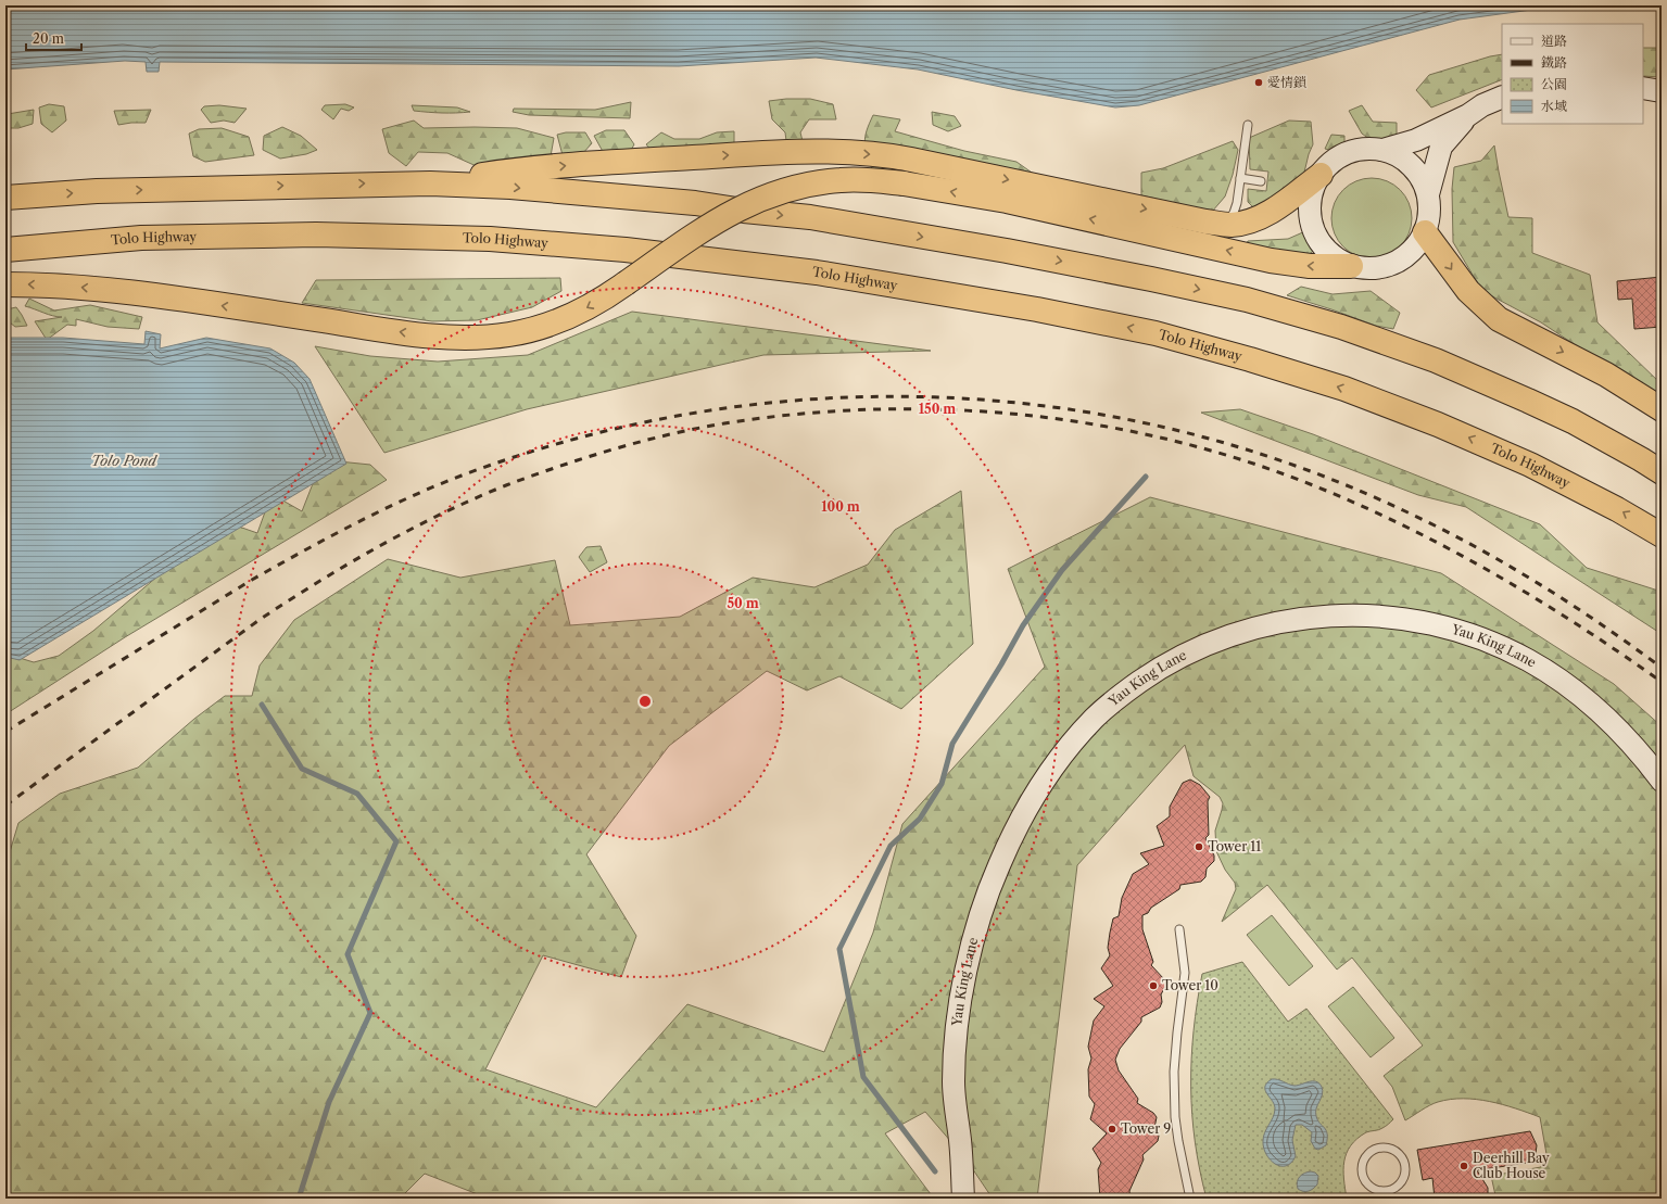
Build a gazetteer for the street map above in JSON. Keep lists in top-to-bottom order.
{
  "streets": {
    "highway": ["Tolo Highway"],
    "street": ["Yau King Lane"]
  },
  "water": ["Tolo Pond"],
  "places": [
    "愛情鎖",
    "Tower 11",
    "Tower 10",
    "Tower 9",
    "Deerhill Bay Club House"
  ],
  "legend": [
    "道路",
    "鐵路",
    "公園",
    "水域"
  ],
  "scale_bar": "20 m",
  "rings": ["150 m", "100 m", "50 m"]
}
